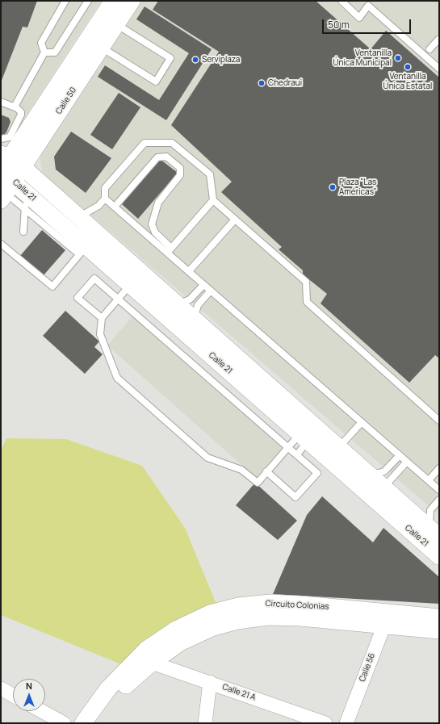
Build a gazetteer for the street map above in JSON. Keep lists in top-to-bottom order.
{
  "streets": {
    "street": [
      "Calle 50",
      "Calle 21",
      "Circuito Colonias",
      "Calle 56",
      "Calle 21 A"
    ]
  },
  "crossings": [
    ["Calle 50", "Calle 21"],
    ["Circuito Colonias", "Calle 56"],
    ["Circuito Colonias", "Calle 21 A"]
  ],
  "places": [
    "Ventanilla Única Municipal",
    "Serviplaza",
    "Ventanilla Única Estatal",
    "Chedraui",
    "Plaza \"Las Américas\""
  ],
  "scale_bar": "50 m",
  "north": "top"
}
